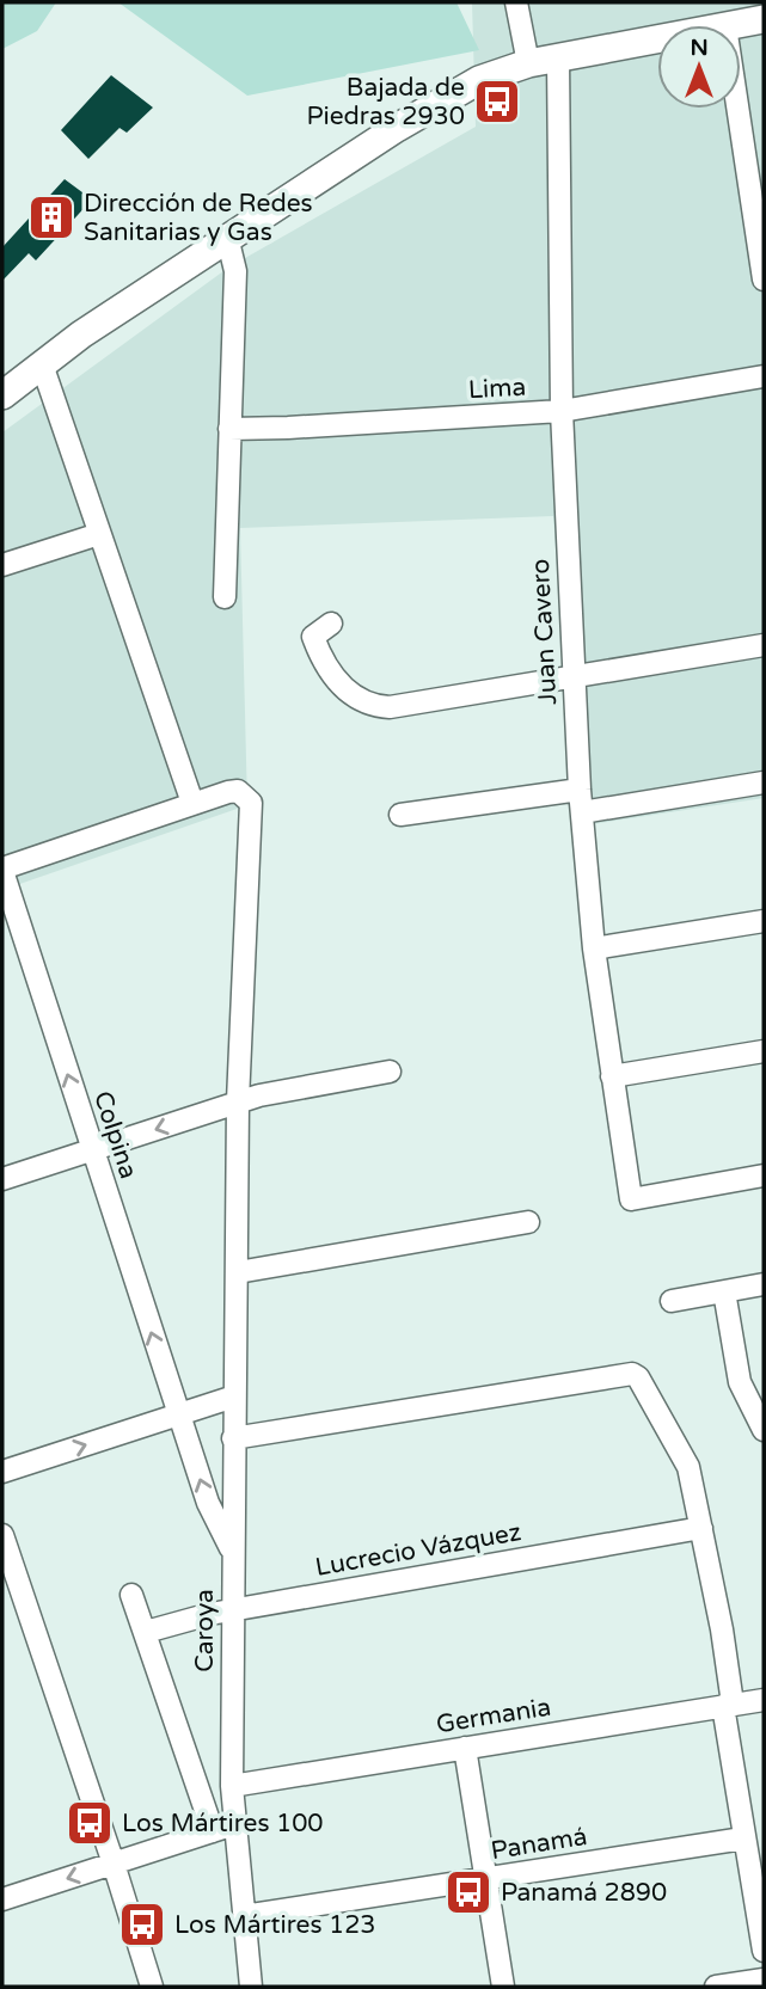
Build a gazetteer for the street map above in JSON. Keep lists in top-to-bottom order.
{
  "streets": {
    "street": [
      "Lima",
      "Juan Cavero",
      "Colpina",
      "Lucrecio Vázquez",
      "Caroya",
      "Germania",
      "Panamá"
    ]
  },
  "crossings": [
    ["Lima", "Juan Cavero"],
    ["Colpina", "Caroya"],
    ["Lucrecio Vázquez", "Caroya"],
    ["Caroya", "Germania"],
    ["Caroya", "Panamá"]
  ],
  "one_way": ["Colpina"],
  "places": {
    "bus stop": [
      "Bajada de Piedras 2930",
      "Los Mártires 100",
      "Panamá 2890",
      "Los Mártires 123"
    ],
    "building": ["Dirección de Redes Sanitarias y Gas"]
  },
  "north": "top"
}
